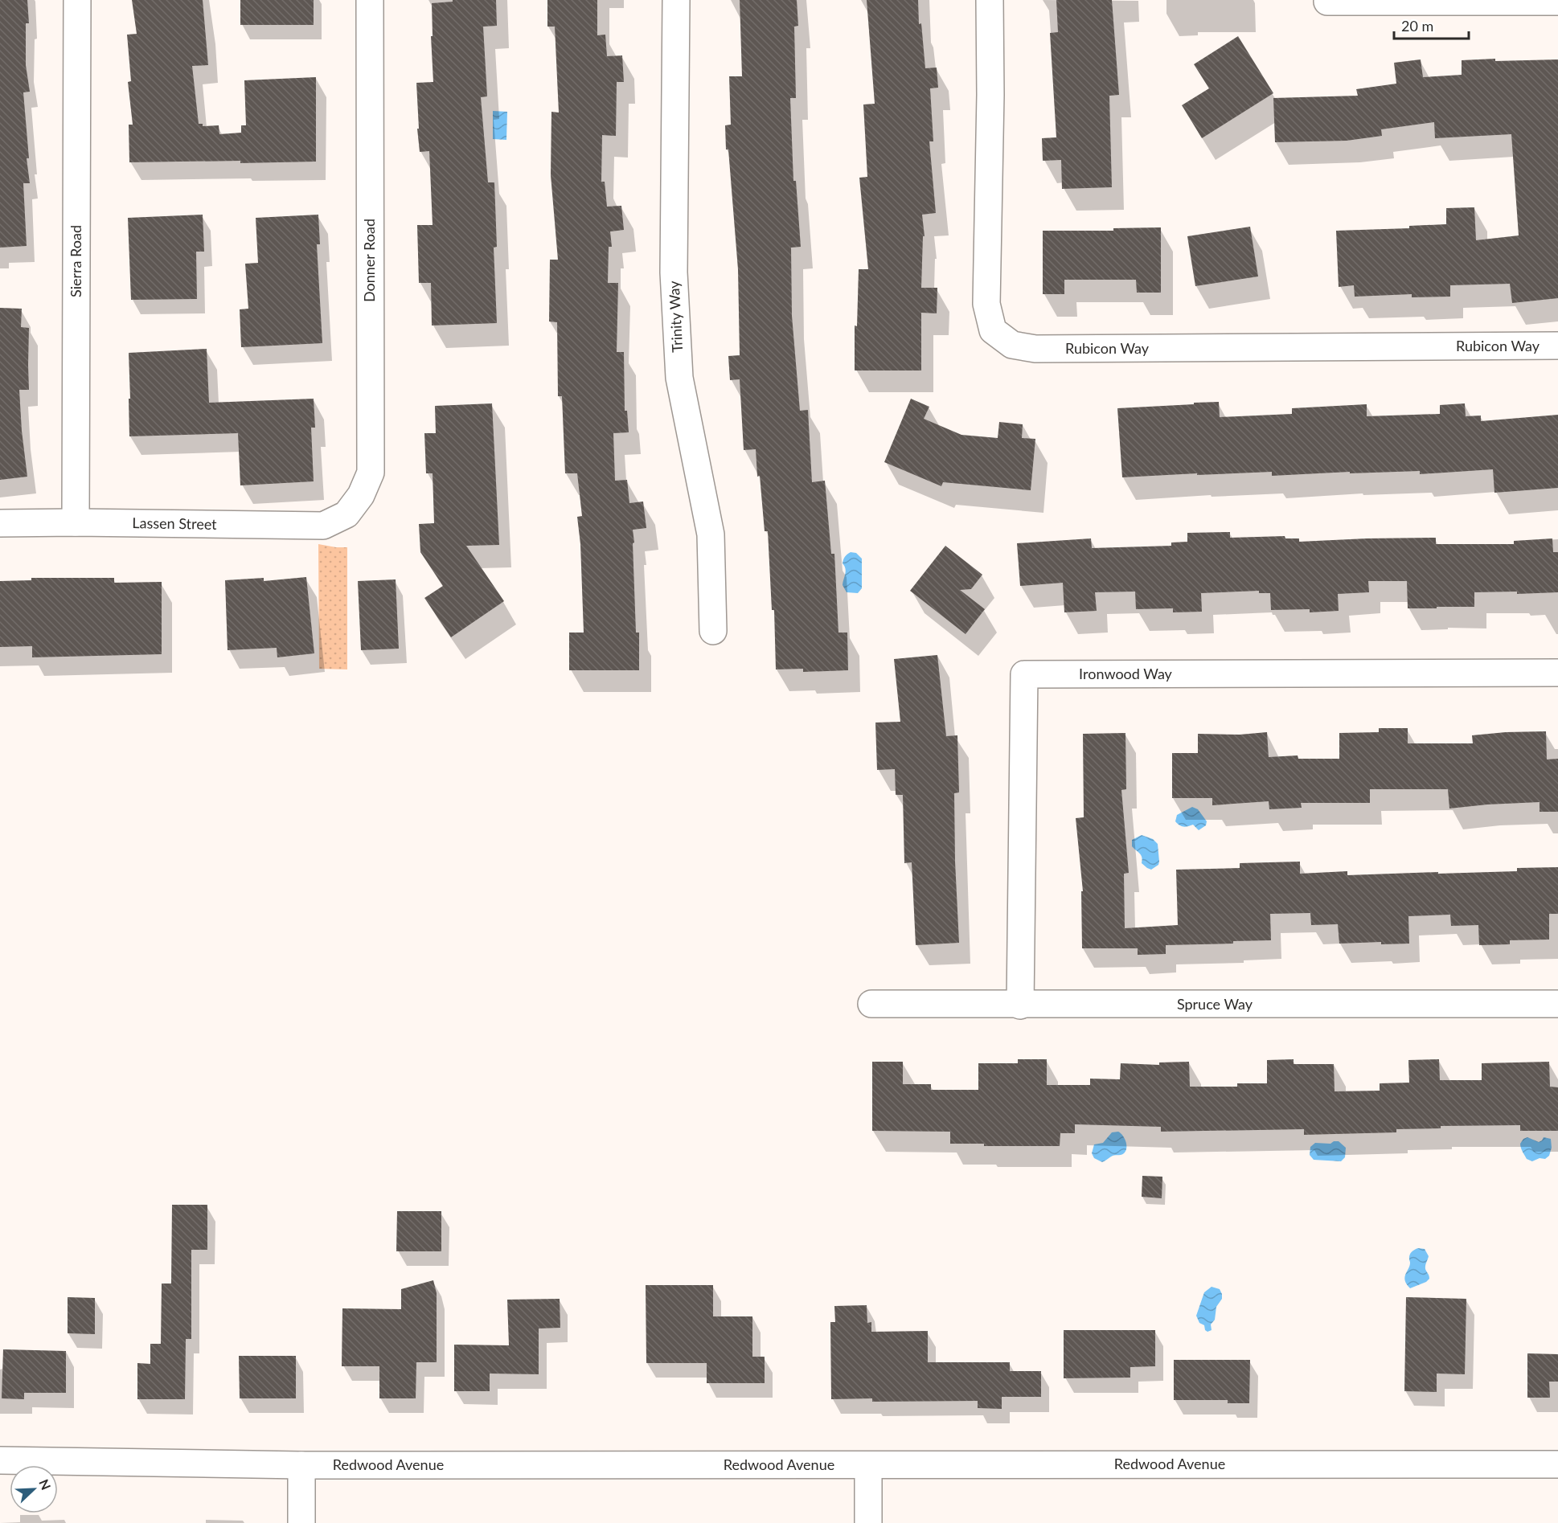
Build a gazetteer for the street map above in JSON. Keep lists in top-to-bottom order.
{
  "streets": {
    "street": [
      "Donner Road",
      "Sierra Road",
      "Trinity Way",
      "Rubicon Way",
      "Lassen Street",
      "Ironwood Way",
      "Spruce Way",
      "Redwood Avenue"
    ]
  },
  "crossings": [
    ["Donner Road", "Lassen Street"],
    ["Sierra Road", "Lassen Street"],
    ["Ironwood Way", "Spruce Way"]
  ],
  "scale_bar": "20 m",
  "north": "top right"
}
